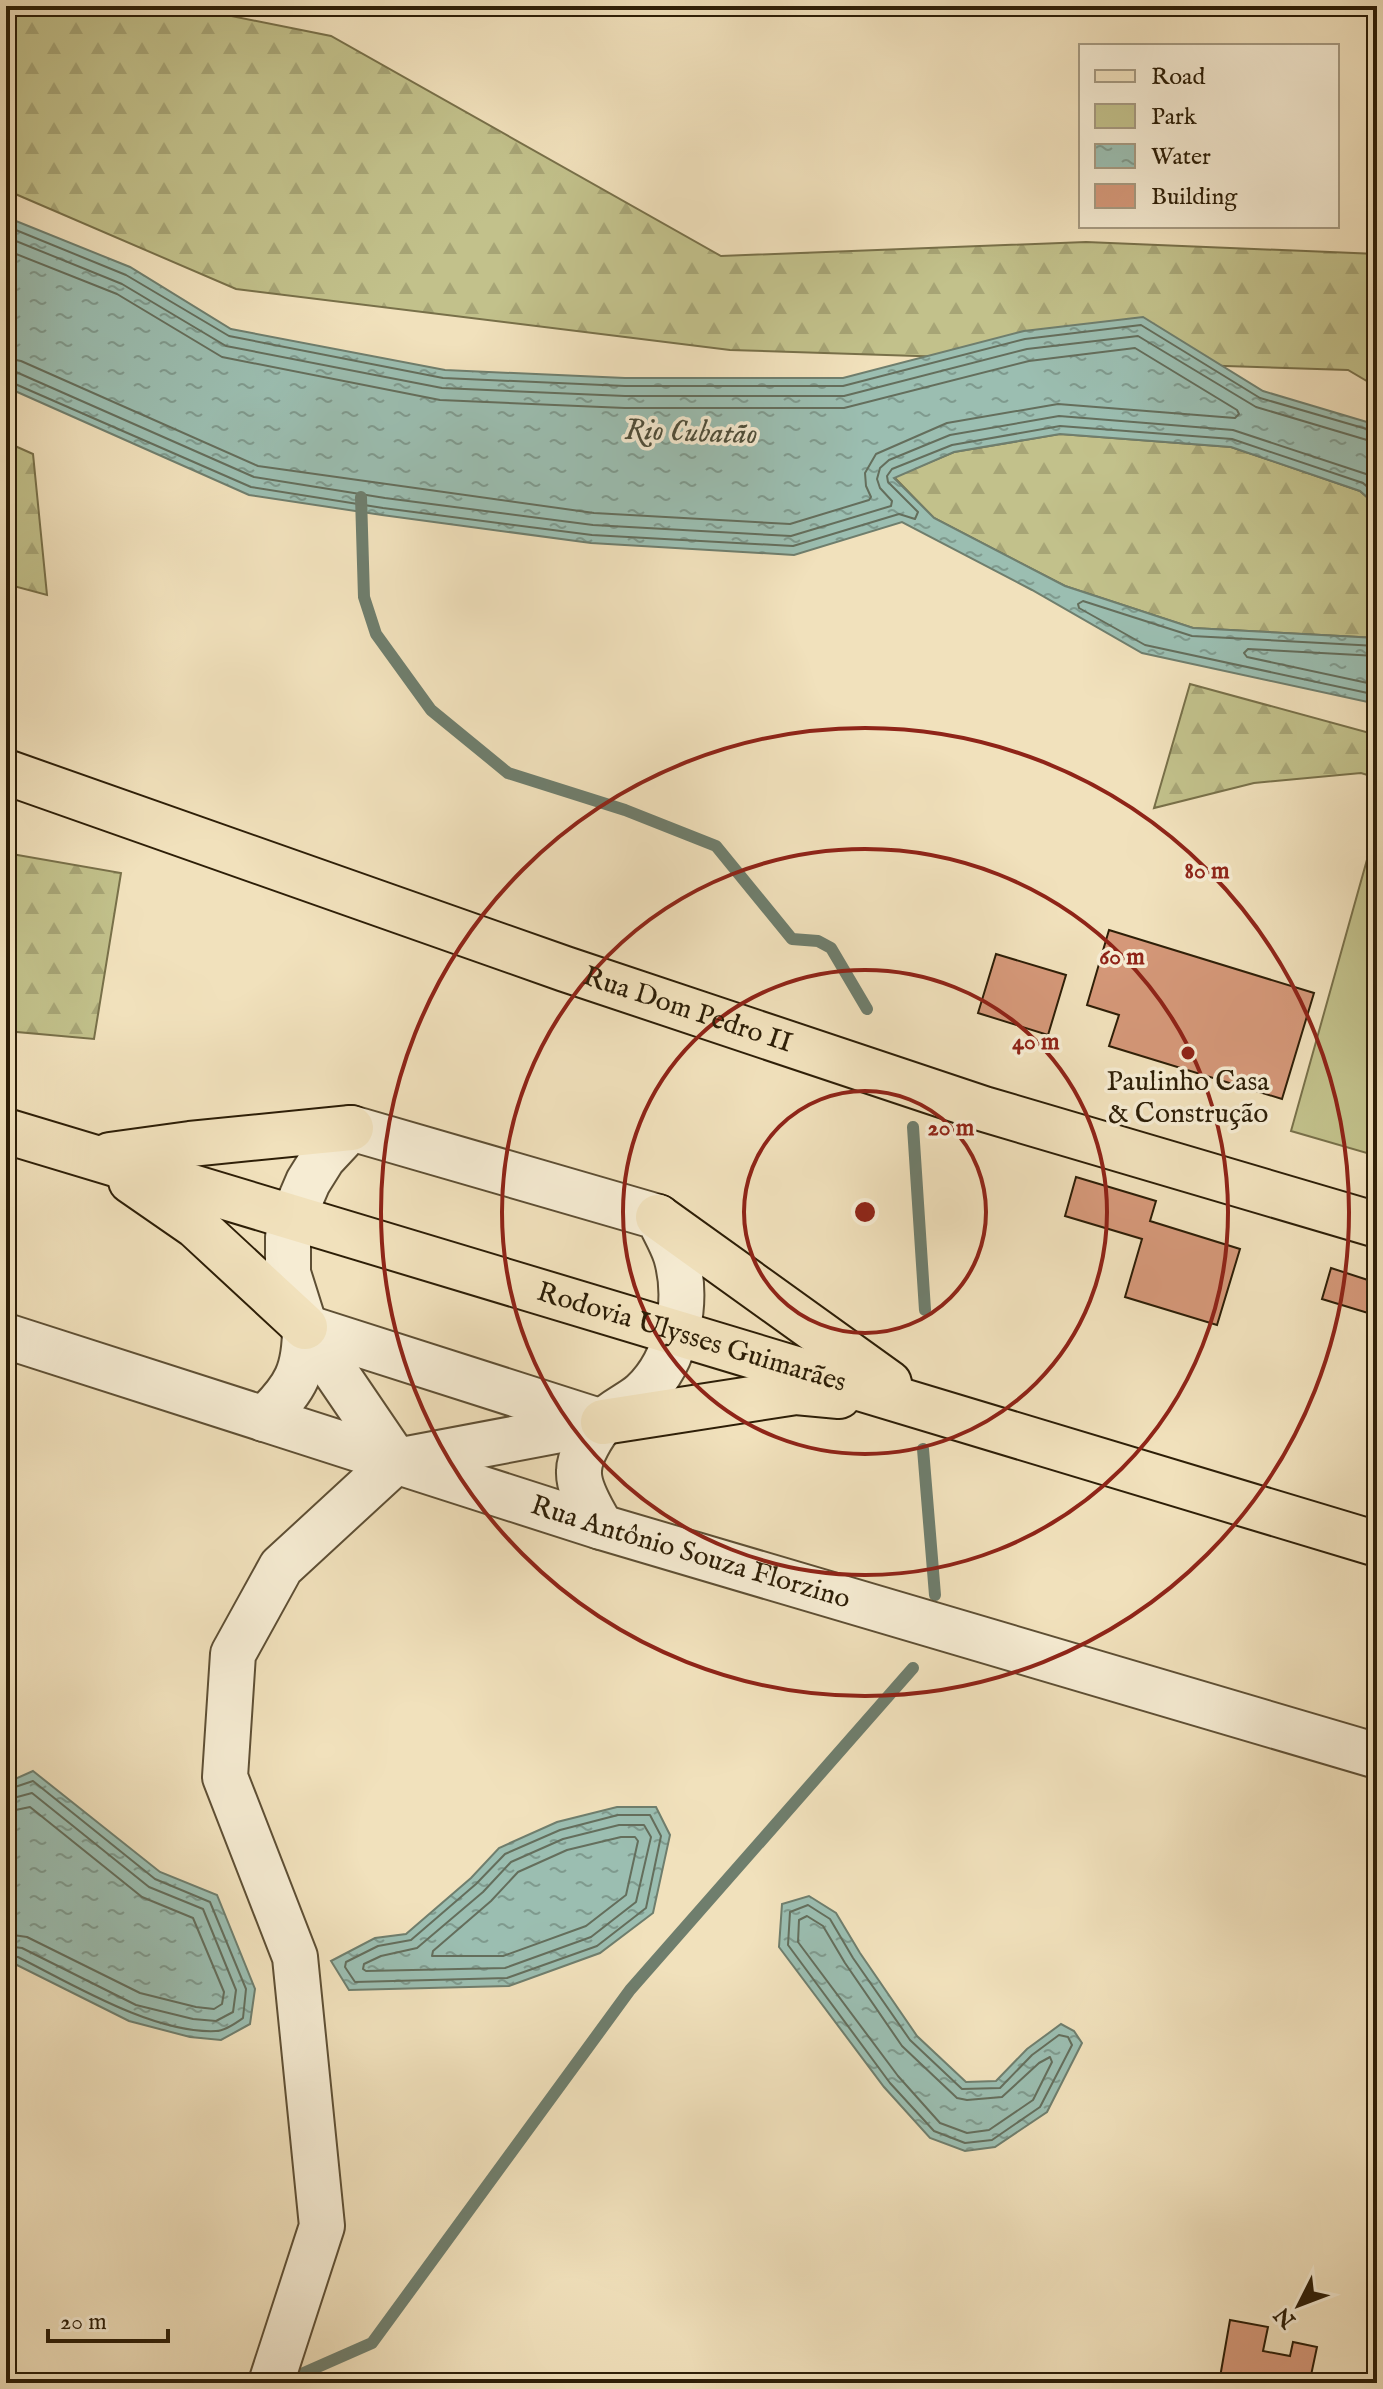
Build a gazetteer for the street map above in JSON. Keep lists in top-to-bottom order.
{
  "streets": {
    "main road": ["Rua Dom Pedro II", "Rodovia Ulysses Guimarães"],
    "street": ["Rua Antônio Souza Florzino"]
  },
  "water": ["Rio Cubatão"],
  "places": ["Paulinho Casa & Construção"],
  "legend": [
    "Road",
    "Park",
    "Water",
    "Building"
  ],
  "scale_bar": "20 m",
  "north": "bottom left",
  "rings": [
    "80 m",
    "60 m",
    "40 m",
    "20 m"
  ]
}
